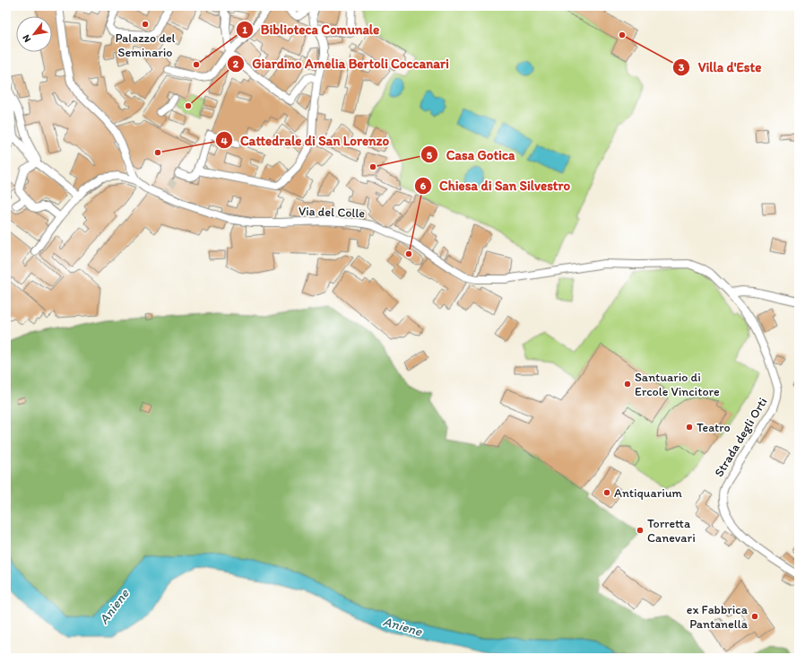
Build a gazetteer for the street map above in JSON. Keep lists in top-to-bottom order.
{
  "streets": {
    "street": ["Via del Colle", "Strada degli Orti"]
  },
  "crossings": [
    ["Via del Colle", "Strada degli Orti"]
  ],
  "water": ["Aniene"],
  "places": [
    "Palazzo del Seminario",
    "Villa d'Este",
    "Biblioteca Comunale",
    "Giardino Amelia Bertoli Coccanari",
    "Cattedrale di San Lorenzo",
    "Casa Gotica",
    "Chiesa di San Silvestro",
    "Santuario di Ercole Vincitore",
    "Teatro",
    "Antiquarium",
    "Torretta Canevari",
    "ex Fabbrica Pantanella"
  ],
  "north": "bottom left"
}
